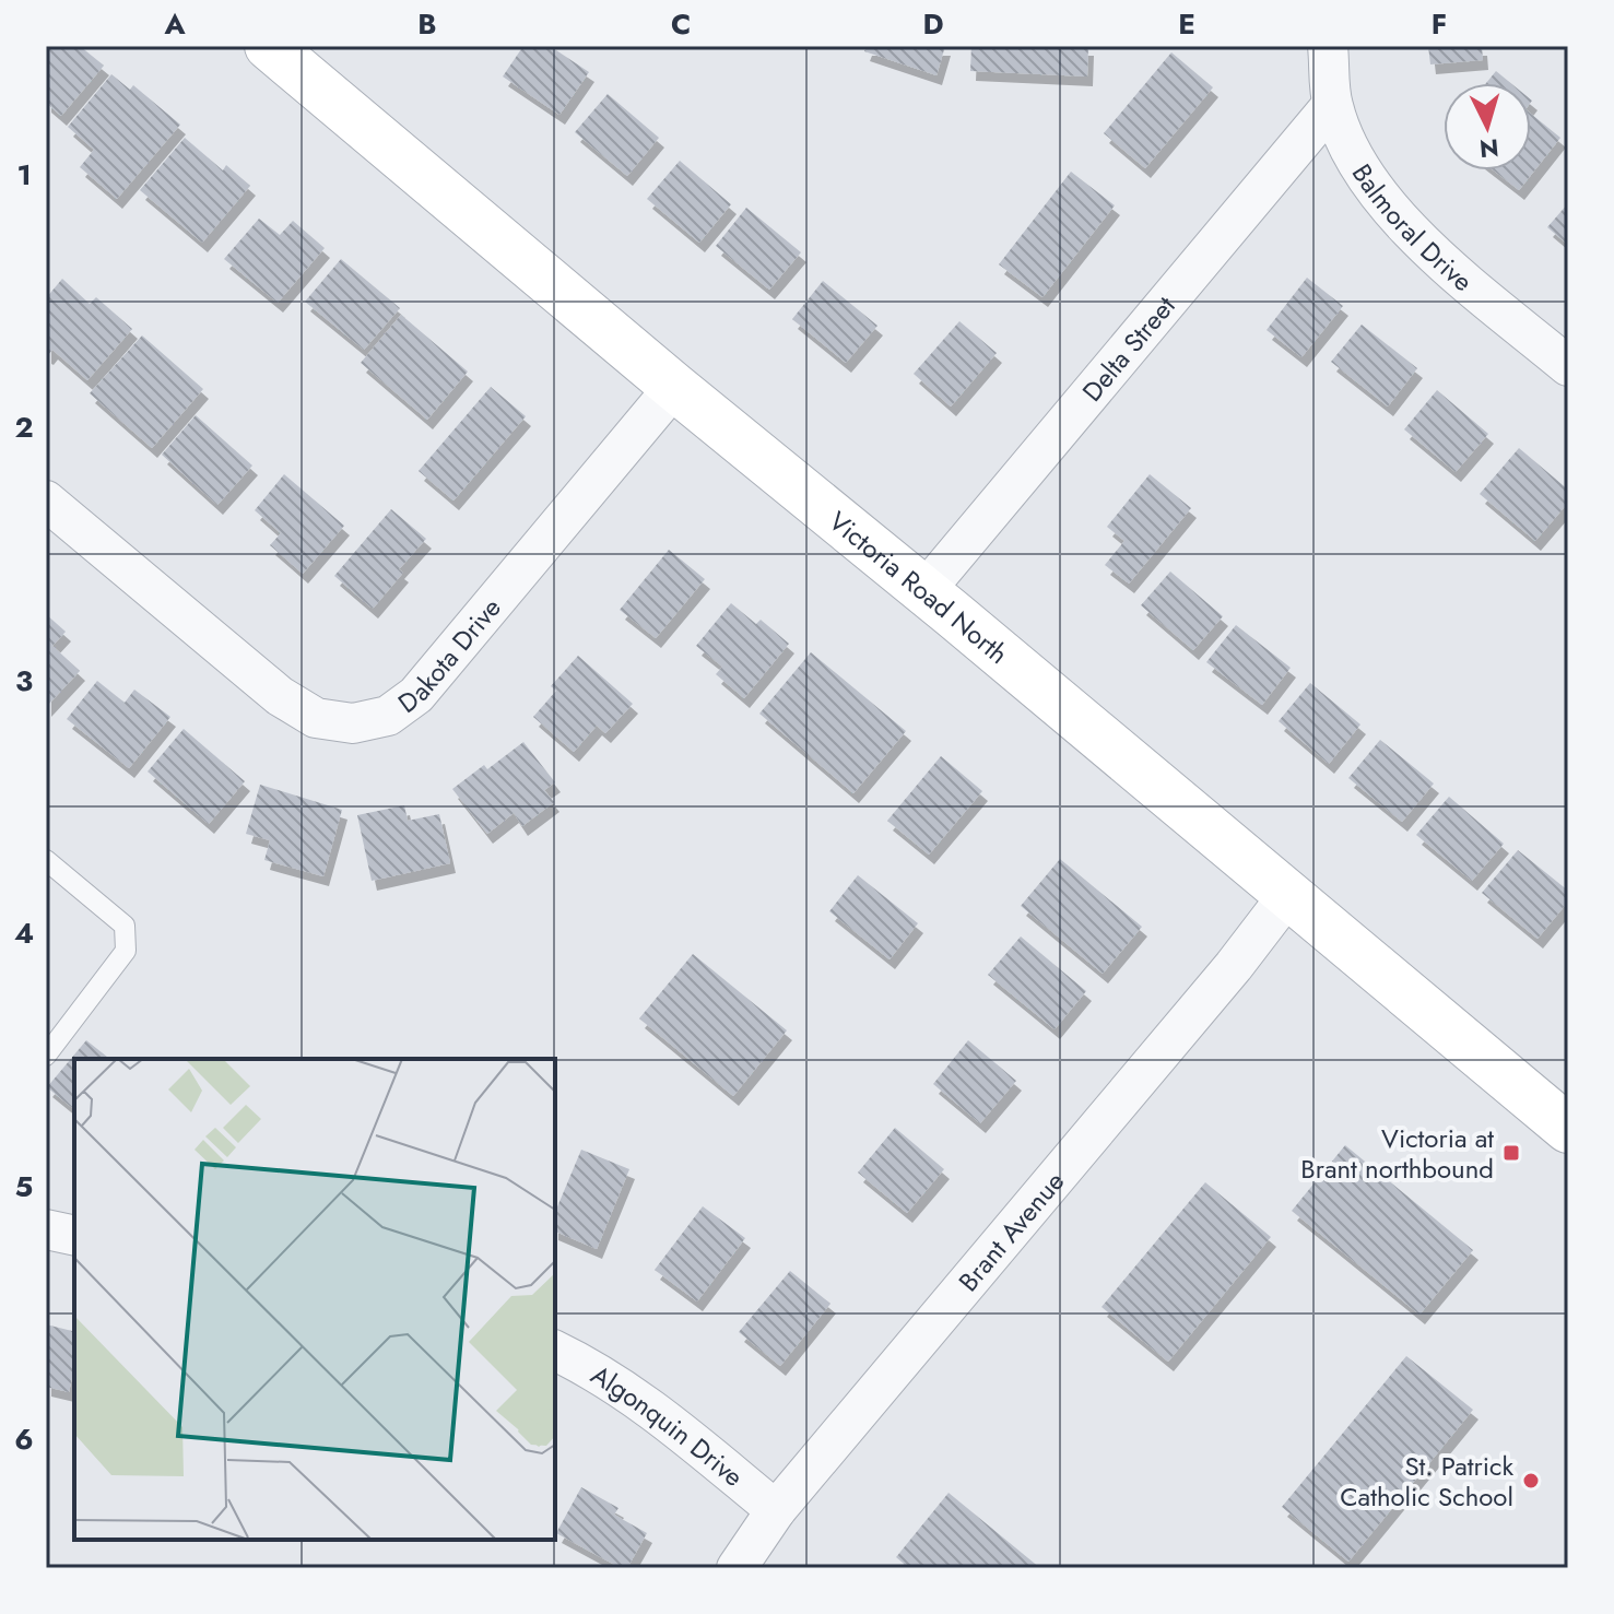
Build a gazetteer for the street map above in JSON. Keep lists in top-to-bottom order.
{
  "streets": {
    "main road": ["Victoria Road North"],
    "street": [
      "Balmoral Drive",
      "Delta Street",
      "Dakota Drive",
      "Brant Avenue",
      "Algonquin Drive"
    ]
  },
  "crossings": [
    ["Balmoral Drive", "Delta Street"],
    ["Delta Street", "Victoria Road North"],
    ["Victoria Road North", "Dakota Drive"],
    ["Victoria Road North", "Brant Avenue"],
    ["Brant Avenue", "Algonquin Drive"]
  ],
  "places": {
    "transit": ["Victoria at Brant northbound"],
    "other": ["St. Patrick Catholic School"]
  },
  "north": "bottom",
  "grid": {
    "columns": [
      "A",
      "B",
      "C",
      "D",
      "E",
      "F"
    ],
    "rows": [
      "1",
      "2",
      "3",
      "4",
      "5",
      "6"
    ]
  }
}
